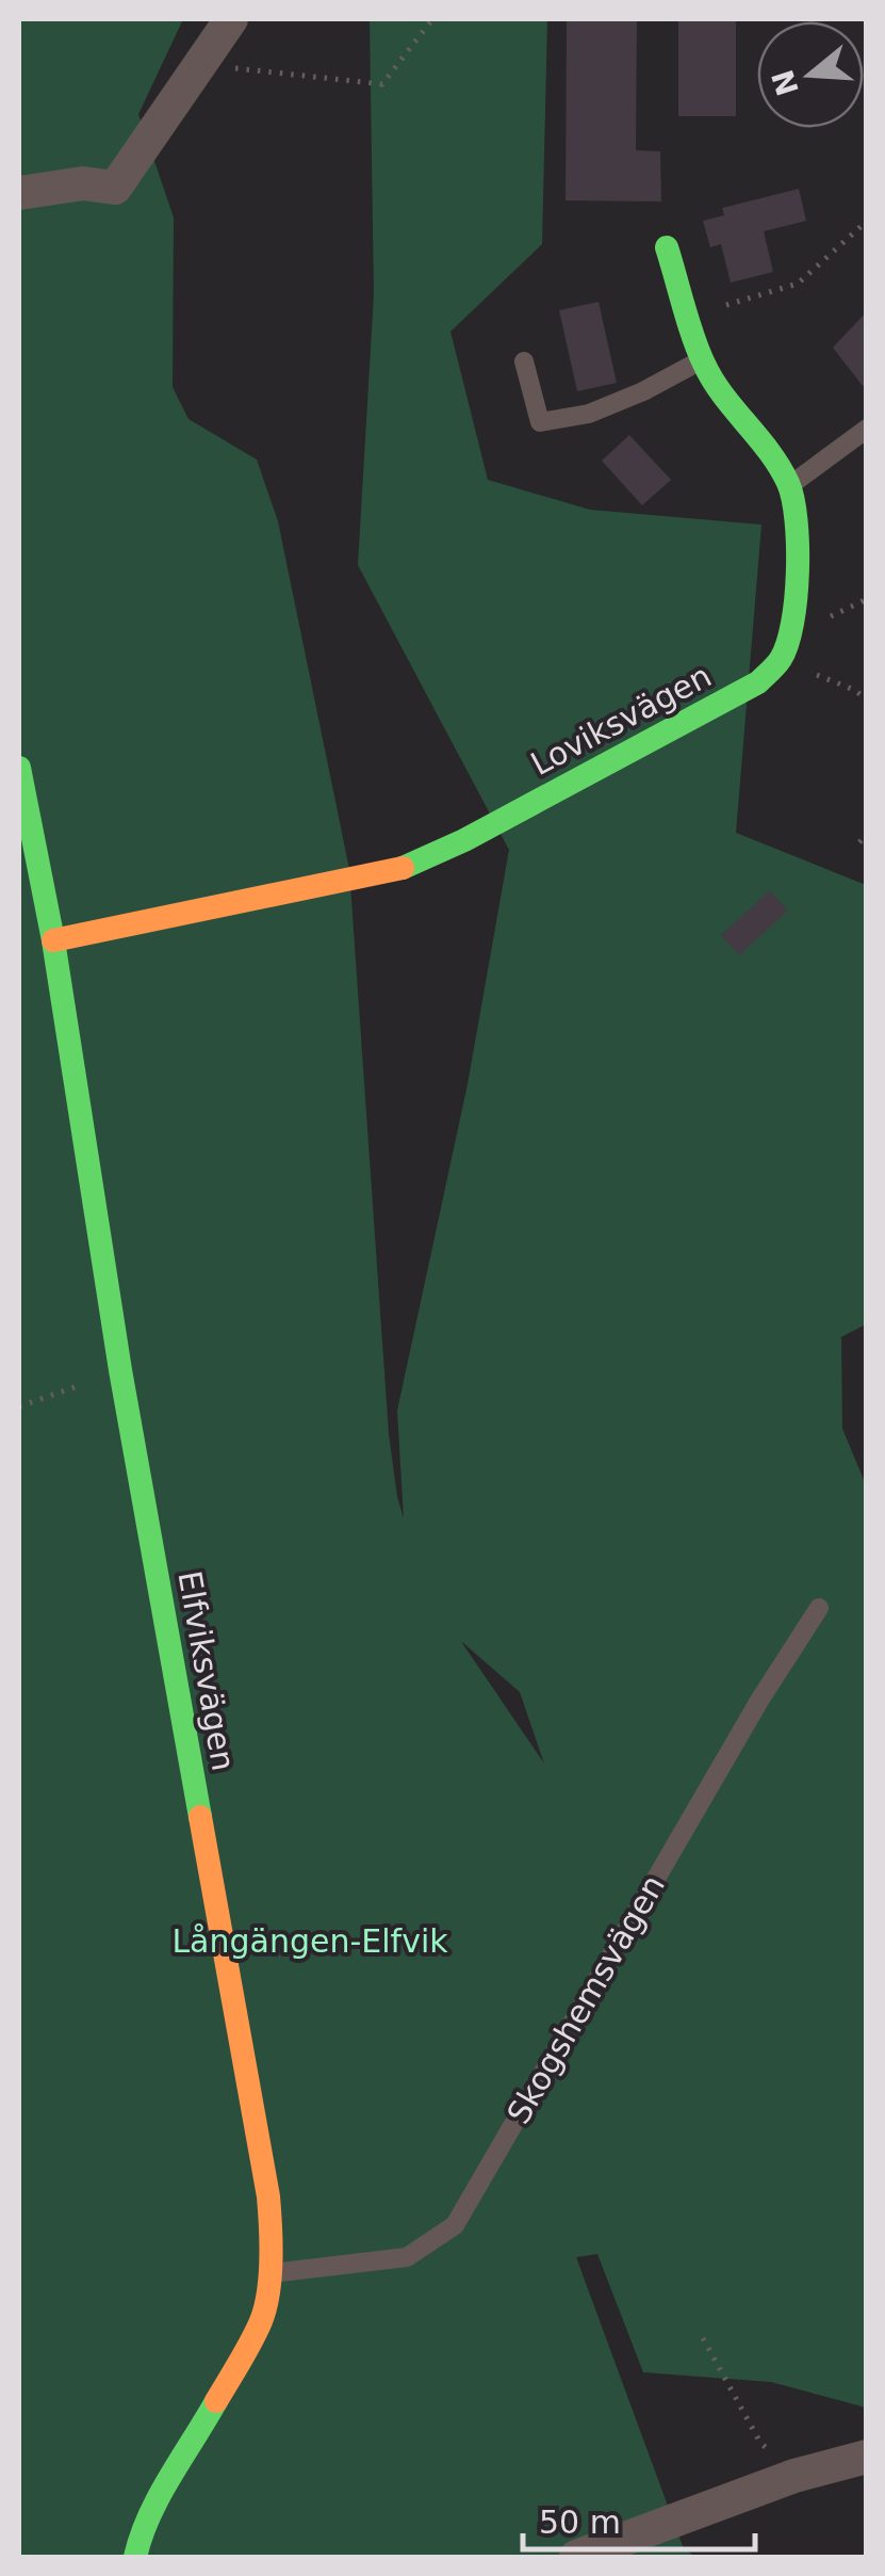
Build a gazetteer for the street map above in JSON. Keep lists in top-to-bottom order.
{
  "streets": {
    "street": ["Loviksvägen", "Elfviksvägen"],
    "lane": ["Skogshemsvägen"]
  },
  "crossings": [
    ["Loviksvägen", "Elfviksvägen"],
    ["Elfviksvägen", "Skogshemsvägen"]
  ],
  "parks": ["Långängen-Elfvik"],
  "scale_bar": "50 m",
  "north": "left"
}
